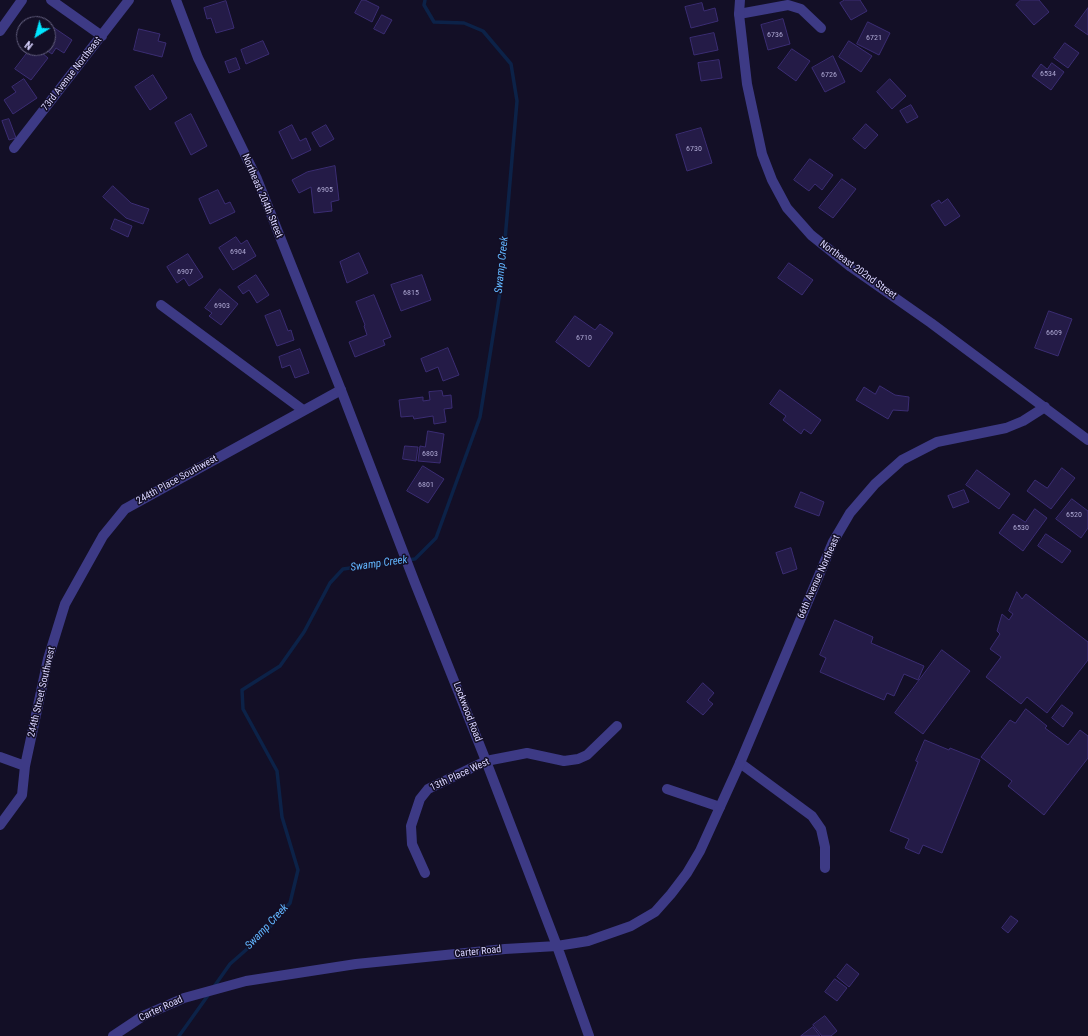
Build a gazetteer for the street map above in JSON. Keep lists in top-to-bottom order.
{
  "streets": {
    "street": [
      "73rd Avenue Northeast",
      "Northeast 204th Street",
      "Northeast 202nd Street",
      "244th Place Southwest",
      "66th Avenue Northeast",
      "244th Street Southwest",
      "Lockwood Road",
      "13th Place West",
      "Carter Road"
    ]
  },
  "crossings": [
    ["Northeast 204th Street", "244th Place Southwest"],
    ["Northeast 204th Street", "Lockwood Road"],
    ["Northeast 202nd Street", "66th Avenue Northeast"],
    ["244th Place Southwest", "244th Street Southwest"],
    ["244th Place Southwest", "Lockwood Road"],
    ["66th Avenue Northeast", "Carter Road"],
    ["Lockwood Road", "13th Place West"],
    ["Lockwood Road", "Carter Road"]
  ],
  "water": ["Swamp Creek"],
  "house_numbers": [
    "6736",
    "6721",
    "6534",
    "6726",
    "6730",
    "6905",
    "6904",
    "6907",
    "6815",
    "6903",
    "6609",
    "6710",
    "6803",
    "6801",
    "6520",
    "6530"
  ],
  "north": "bottom left"
}
